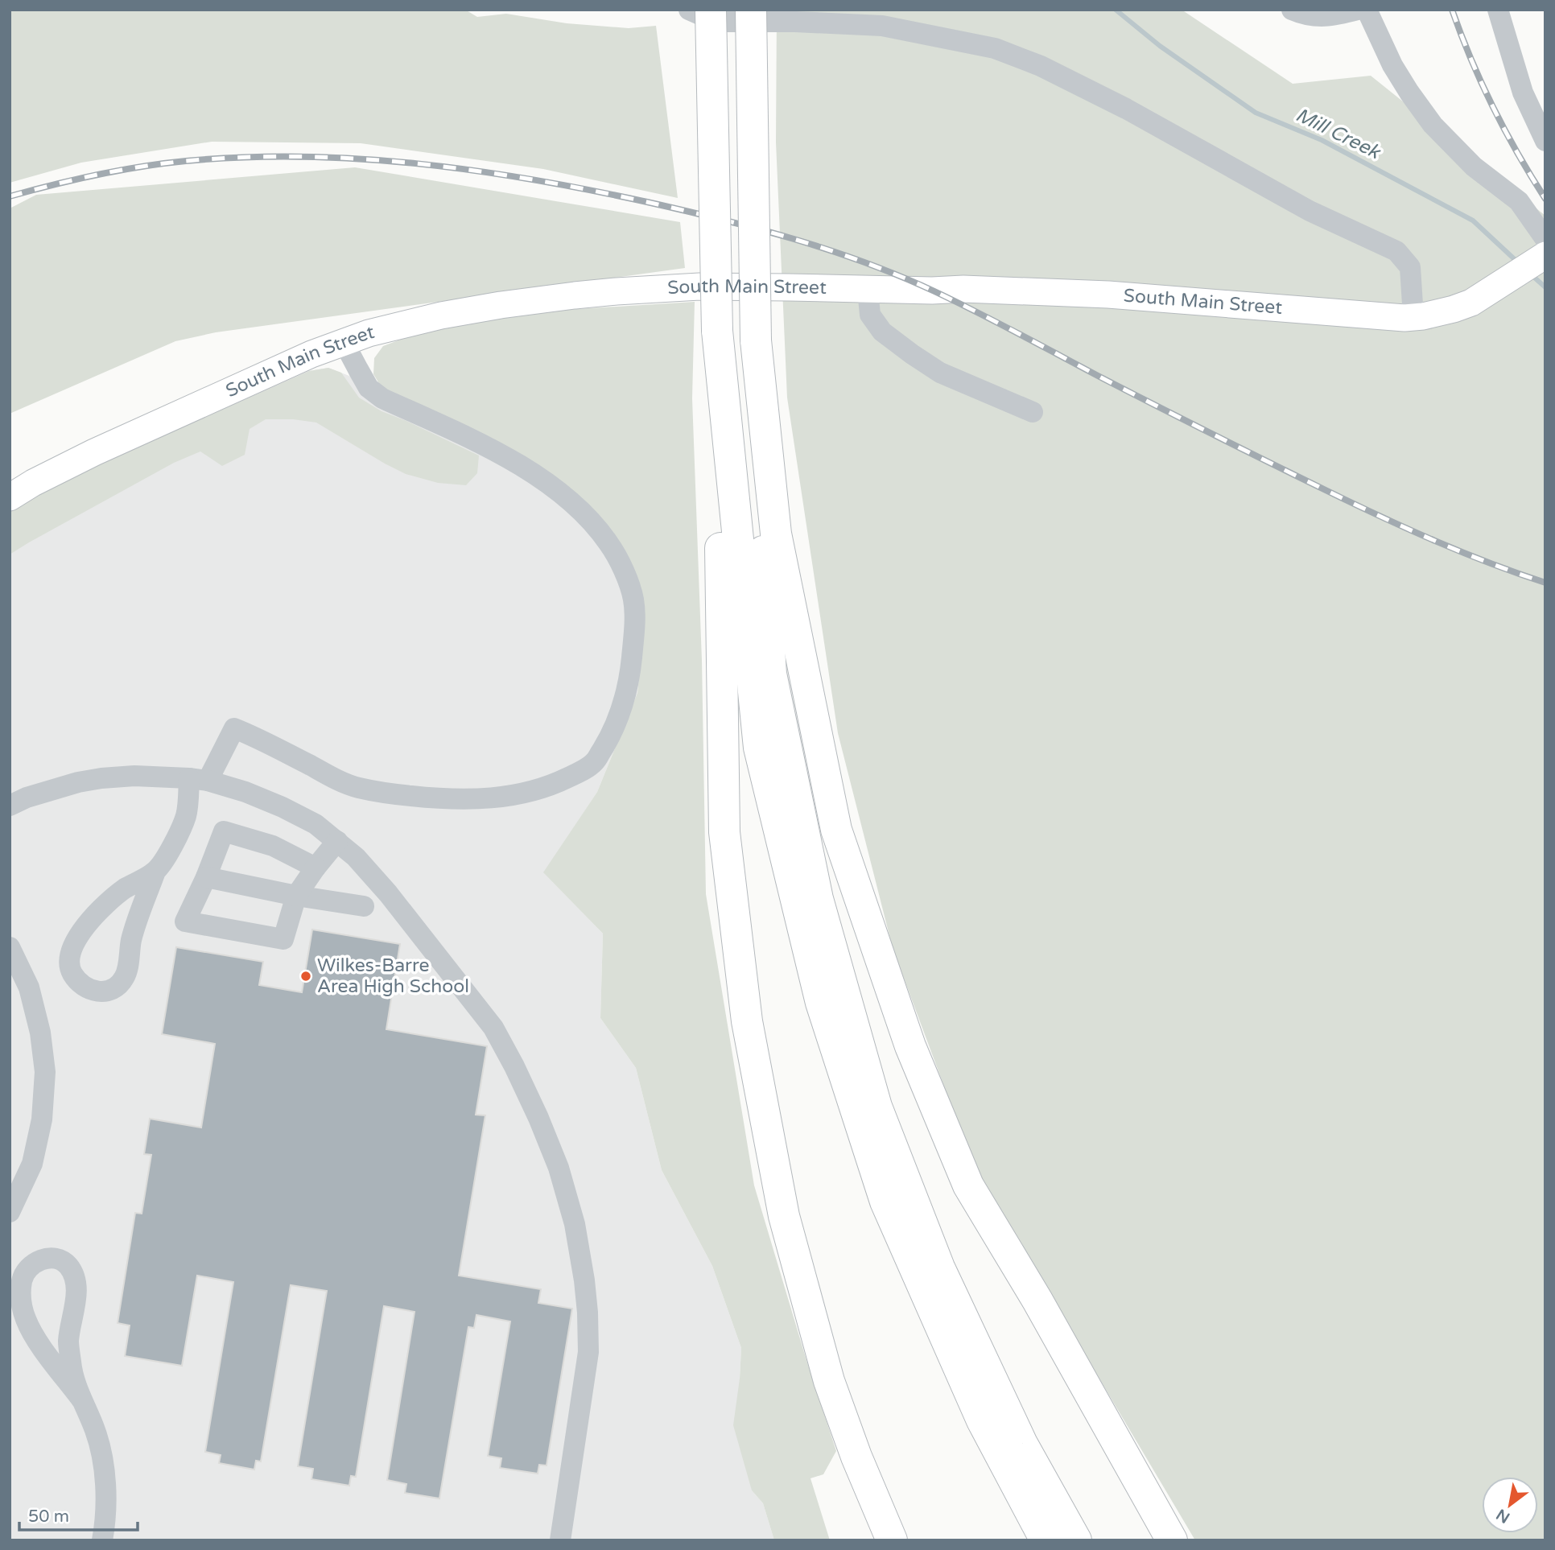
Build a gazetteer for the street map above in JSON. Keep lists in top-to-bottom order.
{
  "streets": {
    "main road": ["South Main Street"]
  },
  "water": ["Mill Creek"],
  "places": ["Wilkes-Barre Area High School"],
  "scale_bar": "50 m",
  "north": "bottom left"
}
